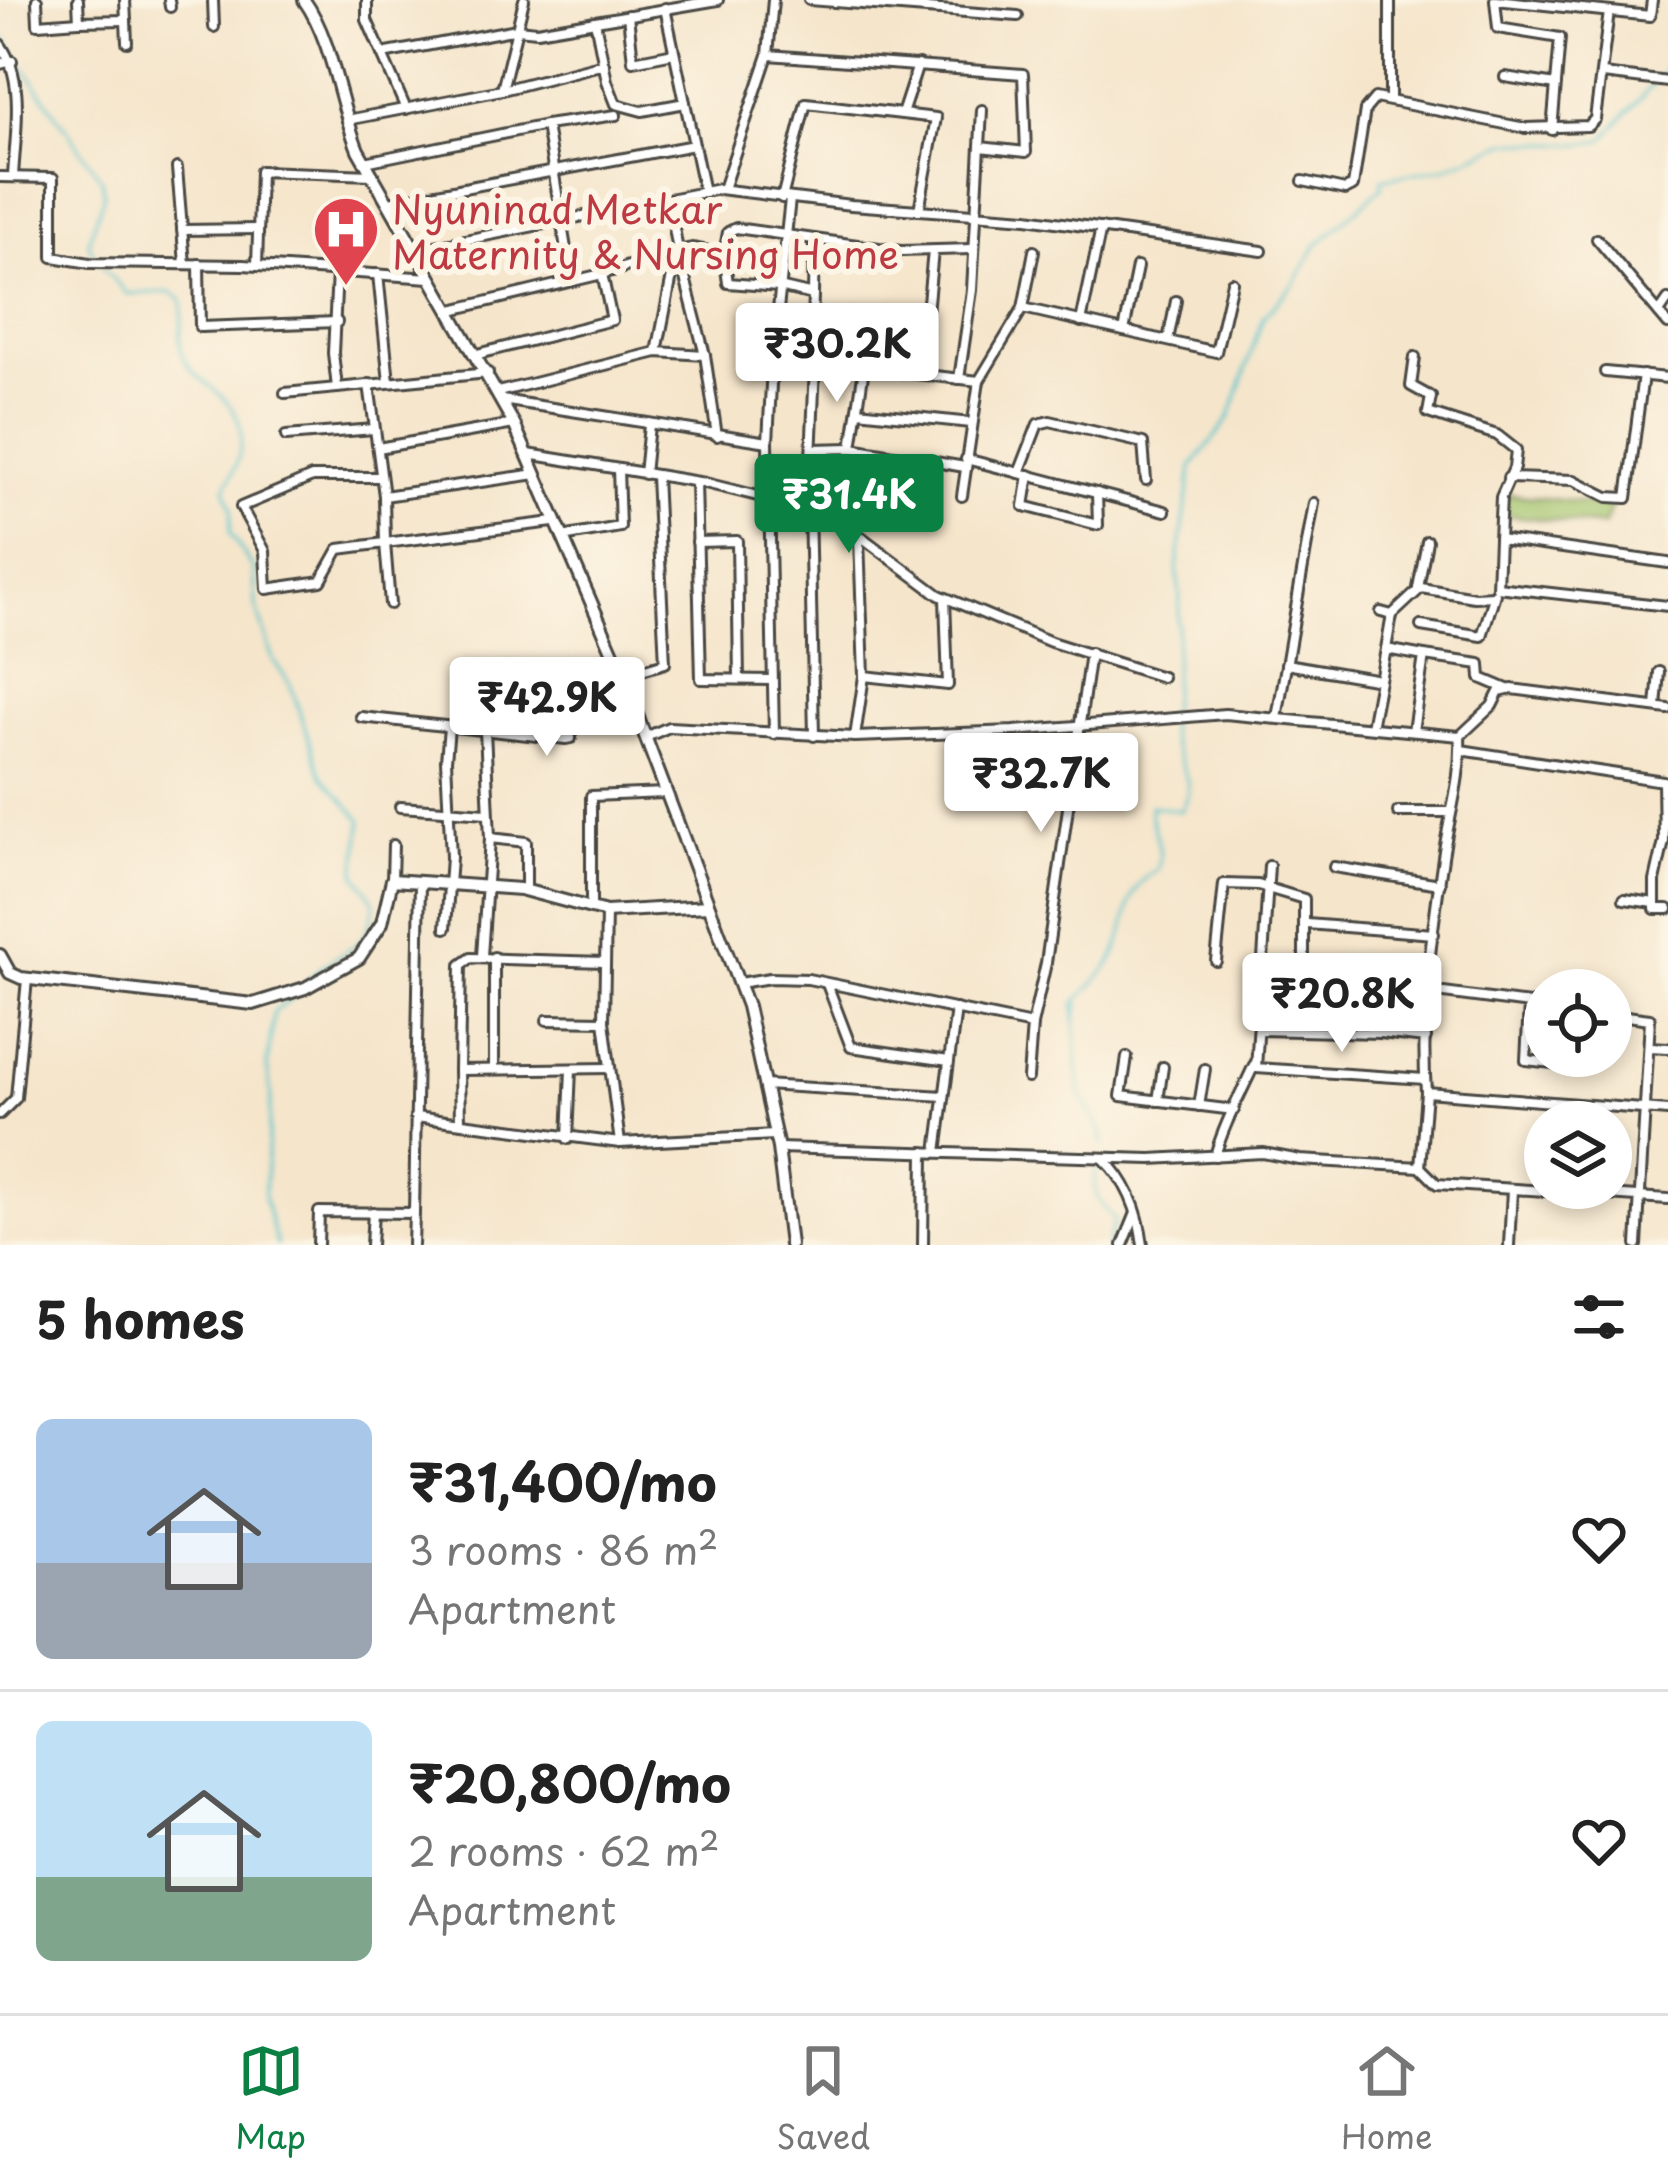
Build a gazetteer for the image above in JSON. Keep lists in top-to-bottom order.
{
  "places": {
    "hospital": ["Nyuninad Metkar Maternity & Nursing Home"]
  },
  "page": {
    "price": [
      "₹30.2K",
      "₹31.4K",
      "₹42.9K",
      "₹32.7K",
      "₹20.8K"
    ],
    "heading": "5 homes",
    "list": [
      {
        "name": "₹31,400/mo",
        "note": "3 rooms · 86 m² · Apartment"
      },
      {
        "name": "₹20,800/mo",
        "note": "2 rooms · 62 m² · Apartment"
      }
    ],
    "tabs": ["Map", "Saved", "Home"]
  }
}
